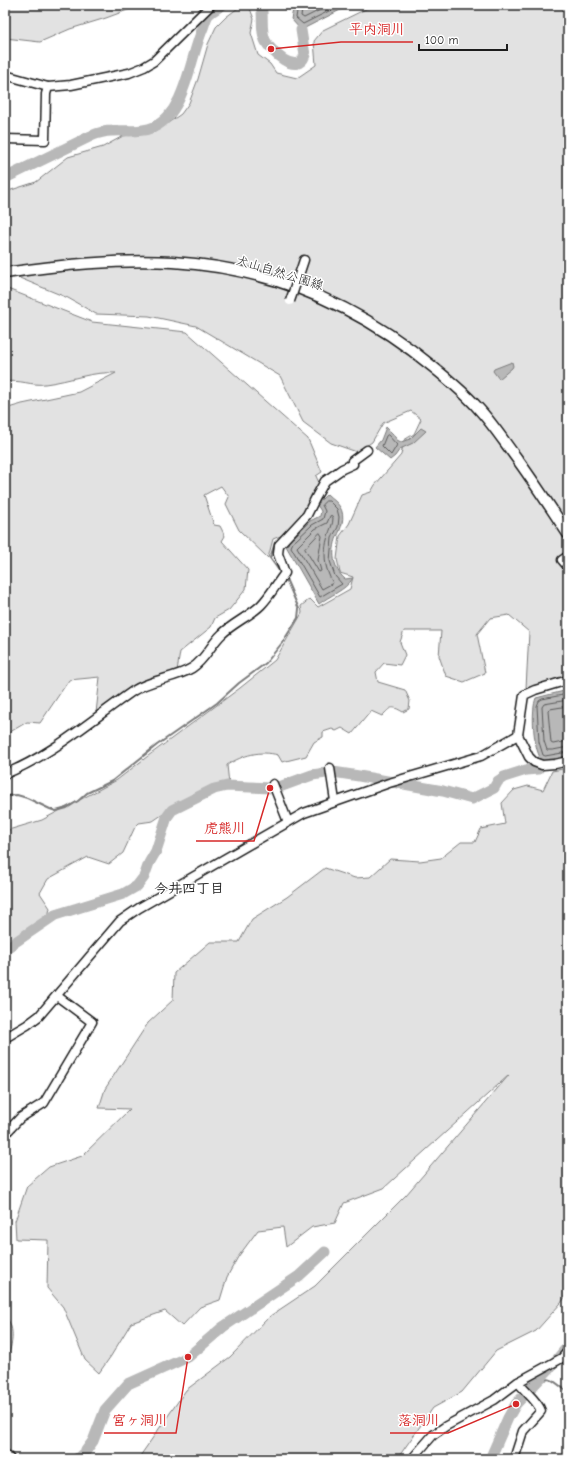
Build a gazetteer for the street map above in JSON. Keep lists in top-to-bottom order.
{
  "streets": {
    "main road": ["犬山自然公園線"]
  },
  "districts": ["今井四丁目"],
  "places": [
    "平内洞川",
    "虎熊川",
    "宮ヶ洞川",
    "落洞川"
  ],
  "scale_bar": "100 m"
}
